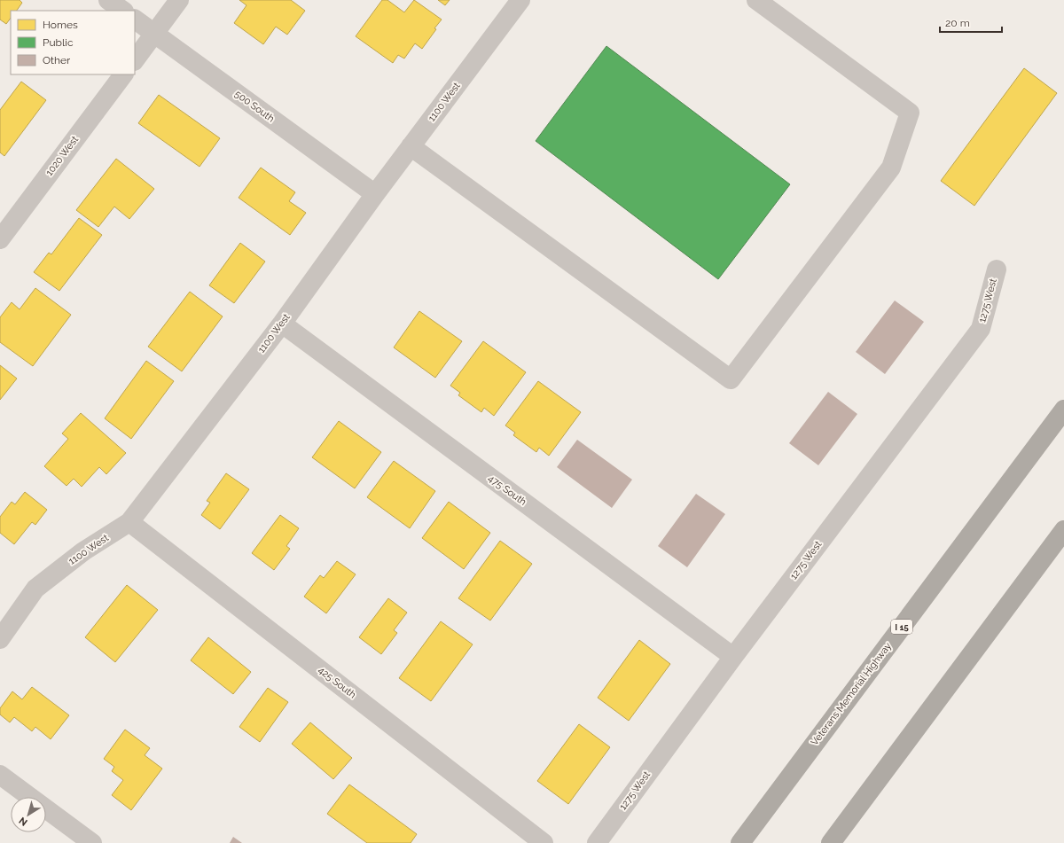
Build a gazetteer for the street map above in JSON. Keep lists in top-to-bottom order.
{
  "streets": {
    "highway": ["I 15", "Veterans Memorial Highway"],
    "street": [
      "1100 West",
      "500 South",
      "1020 West",
      "1275 West",
      "475 South",
      "425 South"
    ]
  },
  "crossings": [
    ["1100 West", "500 South"],
    ["1100 West", "475 South"],
    ["1100 West", "425 South"],
    ["1275 West", "475 South"]
  ],
  "legend": ["Homes", "Public", "Other"],
  "scale_bar": "20 m",
  "north": "bottom left"
}
